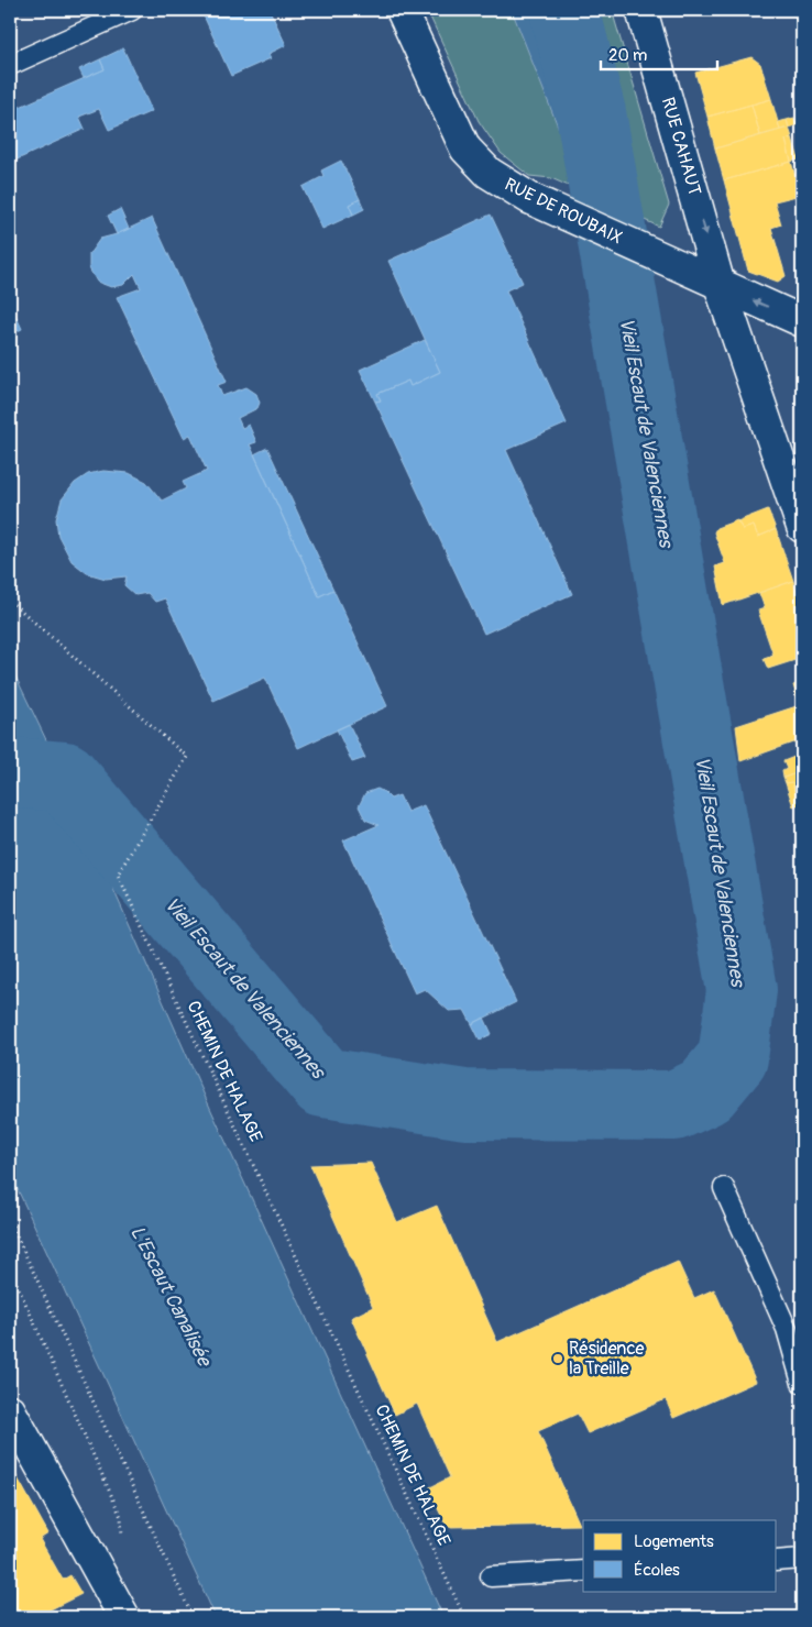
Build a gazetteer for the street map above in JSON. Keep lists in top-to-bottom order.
{
  "streets": {
    "street": ["RUE CAHAUT", "RUE DE ROUBAIX"],
    "path": ["CHEMIN DE HALAGE"]
  },
  "crossings": [
    ["RUE CAHAUT", "RUE DE ROUBAIX"]
  ],
  "one_way": ["RUE CAHAUT"],
  "water": ["Vieil Escaut de Valenciennes", "L'Escaut Canalisée"],
  "places": ["Résidence la Treille"],
  "legend": ["Logements", "Écoles"],
  "scale_bar": "20 m"
}
